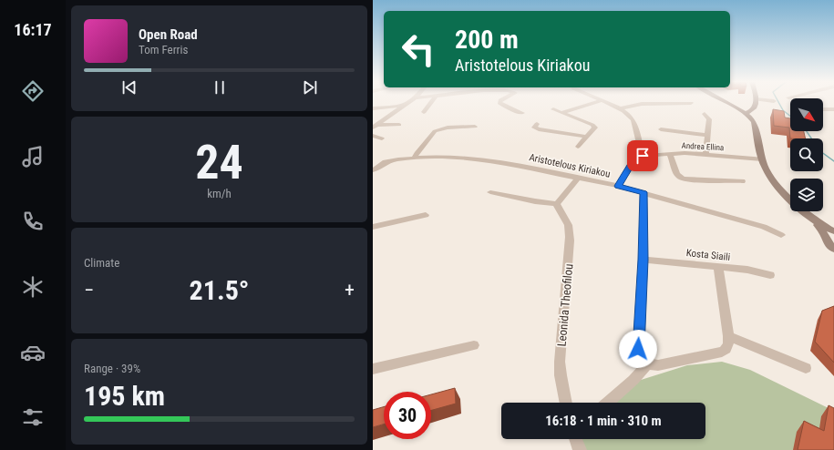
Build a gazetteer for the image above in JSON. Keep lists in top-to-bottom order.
{
  "streets": {
    "street": [
      "Andrea Ellina",
      "Aristotelous Kiriakou",
      "Kosta Siaili",
      "Leonida Theofilou"
    ]
  },
  "north": "bottom right",
  "page": {
    "tabs": "16:17",
    "turn": ["200 m", "Aristotelous Kiriakou"],
    "song": ["Open Road", "Tom Ferris"],
    "tile": [
      ["24", "km/h"],
      "Climate",
      ["Range · 39%", "195 km"]
    ],
    "heat": ["−", "21.5°", "+"],
    "limit": "30",
    "trip": "16:18 · 1 min · 310 m"
  }
}
